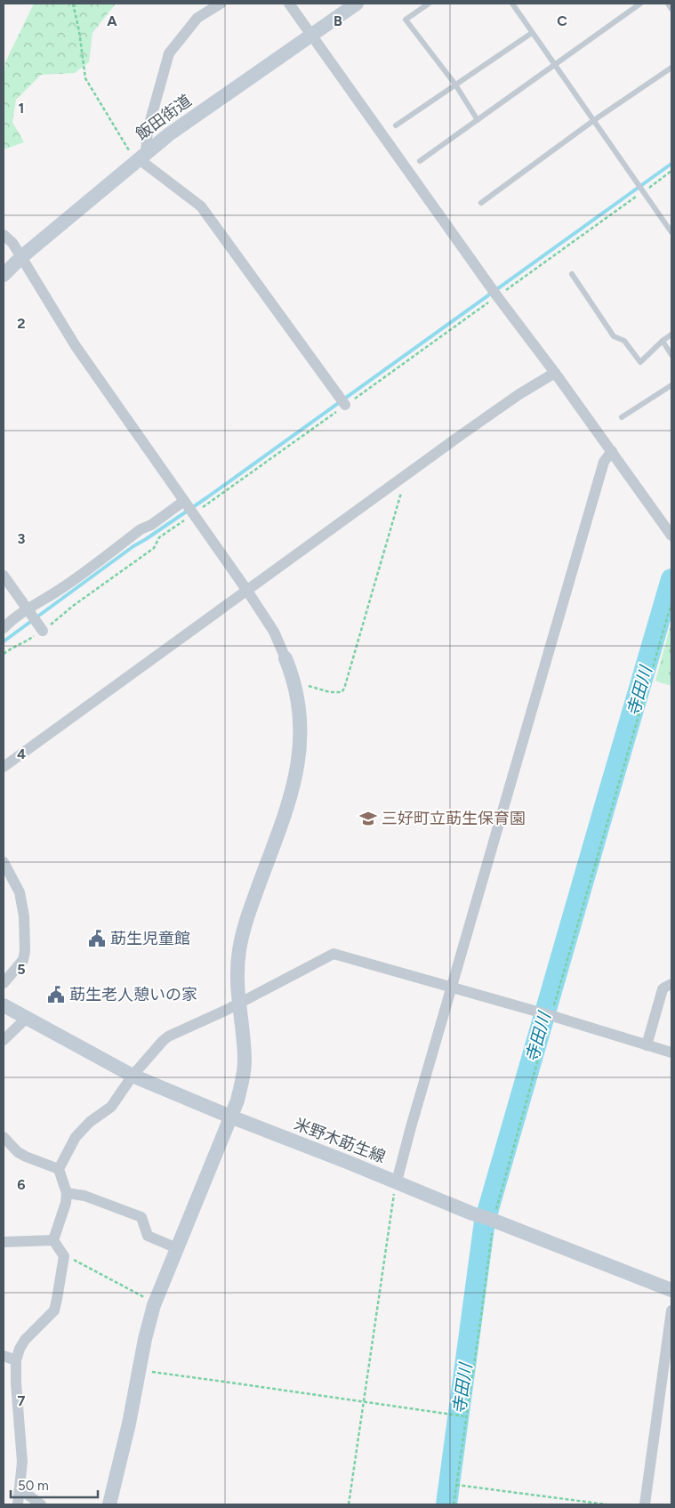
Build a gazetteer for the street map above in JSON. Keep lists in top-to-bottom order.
{
  "streets": {
    "main road": ["飯田街道", "米野木莇生線"]
  },
  "water": ["寺田川"],
  "places": {
    "school or university": ["三好町立莇生保育園"],
    "public building": ["莇生児童館", "莇生老人憩いの家"]
  },
  "scale_bar": "50 m",
  "grid": {
    "columns": ["A", "B", "C"],
    "rows": [
      "1",
      "2",
      "3",
      "4",
      "5",
      "6",
      "7"
    ]
  }
}
